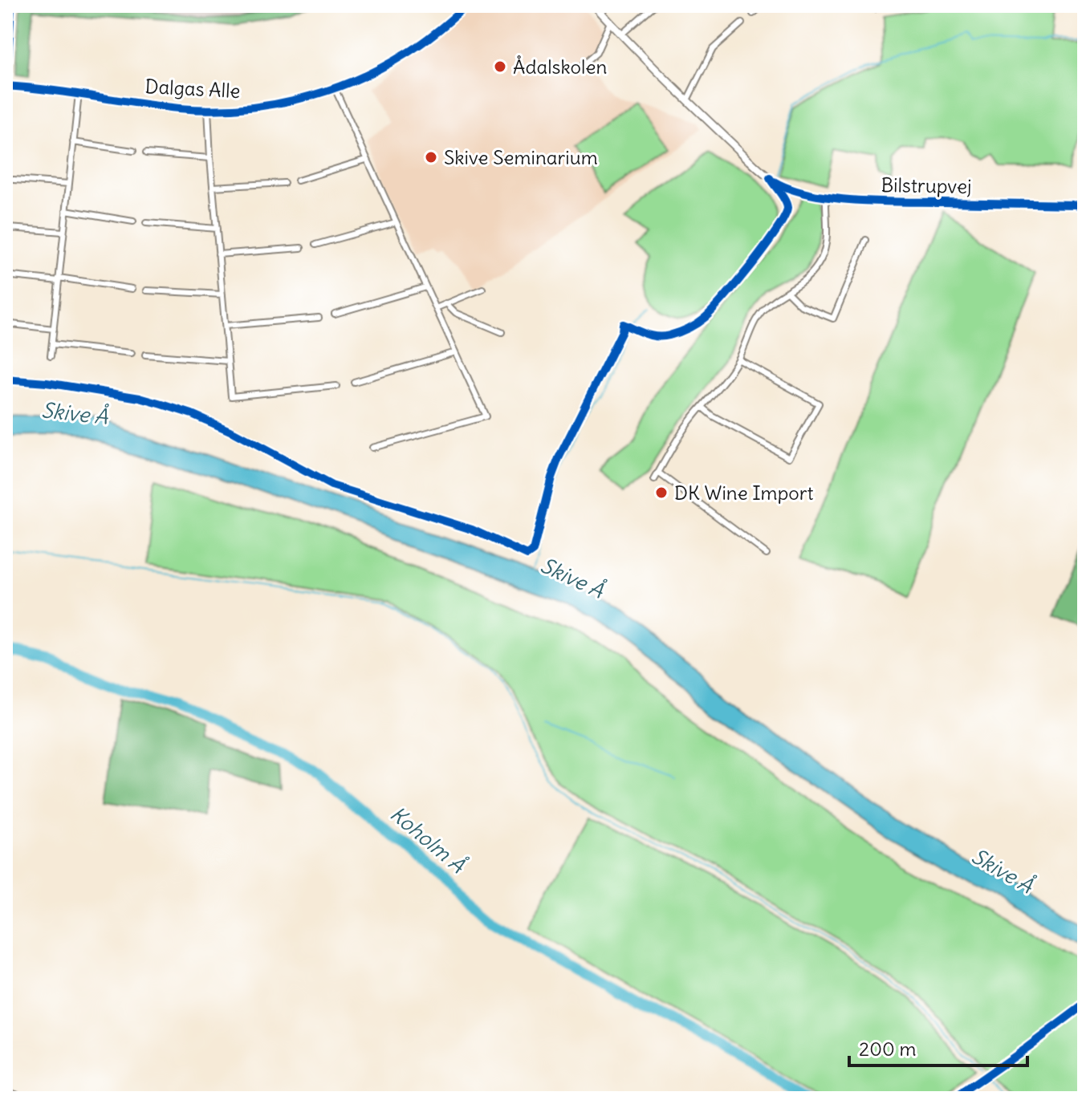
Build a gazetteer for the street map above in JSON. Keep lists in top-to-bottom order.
{
  "streets": {
    "street": ["Dalgas Alle", "Bilstrupvej"]
  },
  "water": ["Skive Å", "Koholm Å"],
  "places": ["Ådalskolen", "Skive Seminarium", "DK Wine Import"],
  "scale_bar": "200 m"
}
